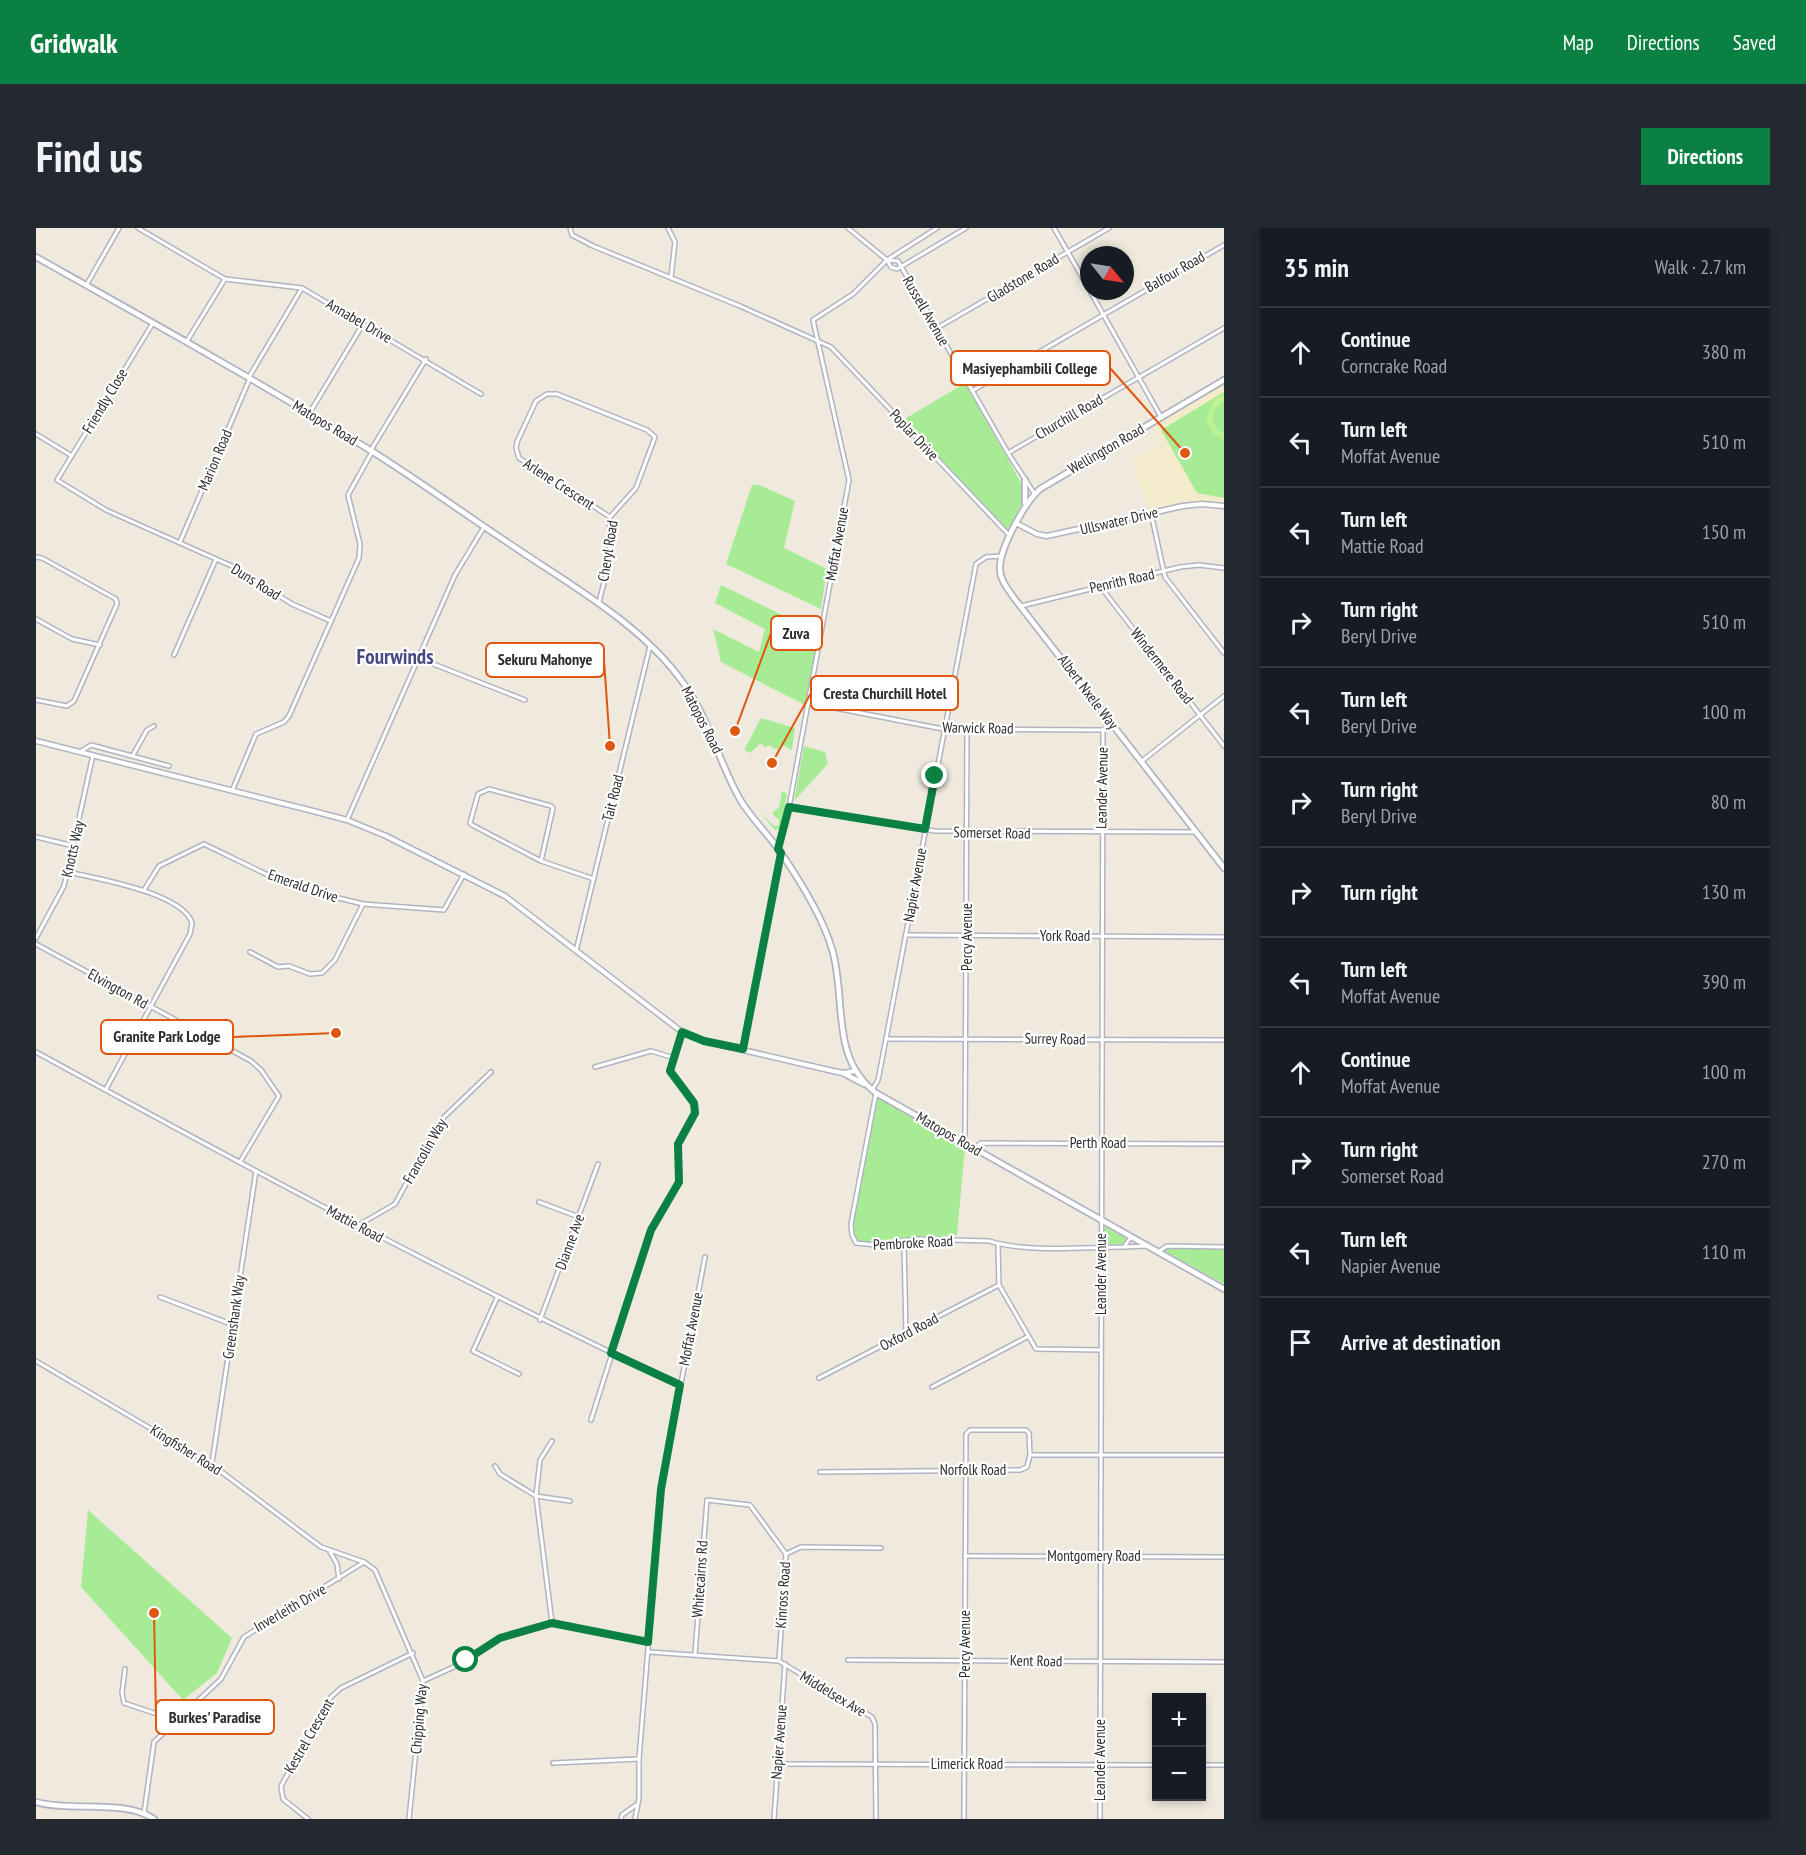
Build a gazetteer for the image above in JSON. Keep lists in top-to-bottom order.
{
  "streets": {
    "main road": ["Matopos Road", "Wellington Road", "Albert Nxele Way"],
    "street": [
      "Balfour Road",
      "Gladstone Road",
      "Russell Avenue",
      "Annabel Drive",
      "Friendly Close",
      "Churchill Road",
      "Poplar Drive",
      "Marion Road",
      "Arlene Crescent",
      "Ullswater Drive",
      "Moffat Avenue",
      "Cheryl Road",
      "Penrith Road",
      "Duns Road",
      "Windermere Road",
      "Warwick Road",
      "Leander Avenue",
      "Tait Road",
      "Somerset Road",
      "Knotts Way",
      "Napier Avenue",
      "Emerald Drive",
      "York Road",
      "Percy Avenue",
      "Elvington Rd",
      "Surrey Road",
      "Perth Road",
      "Francolin Way",
      "Mattie Road",
      "Dianne Ave",
      "Pembroke Road",
      "Greenshank Way",
      "Oxford Road",
      "Kingfisher Road",
      "Norfolk Road",
      "Montgomery Road",
      "Whitecairns Rd",
      "Kinross Road",
      "Inverleith Drive",
      "Kent Road",
      "Middelsex Ave",
      "Chipping Way",
      "Kestrel Crescent",
      "Limerick Road"
    ]
  },
  "crossings": [
    ["Balfour Road", "Russell Avenue"],
    ["Gladstone Road", "Russell Avenue"],
    ["Russell Avenue", "Churchill Road"],
    ["Russell Avenue", "Wellington Road"],
    ["Annabel Drive", "Marion Road"],
    ["Friendly Close", "Matopos Road"],
    ["Friendly Close", "Duns Road"],
    ["Matopos Road", "Marion Road"],
    ["Matopos Road", "Moffat Avenue"],
    ["Matopos Road", "Cheryl Road"],
    ["Matopos Road", "Leander Avenue"],
    ["Matopos Road", "Tait Road"],
    ["Matopos Road", "Napier Avenue"],
    ["Matopos Road", "Percy Avenue"],
    ["Matopos Road", "Perth Road"],
    ["Matopos Road", "Pembroke Road"],
    ["Poplar Drive", "Moffat Avenue"],
    ["Marion Road", "Duns Road"],
    ["Arlene Crescent", "Cheryl Road"],
    ["Moffat Avenue", "Warwick Road"],
    ["Moffat Avenue", "Somerset Road"],
    ["Moffat Avenue", "Mattie Road"],
    ["Penrith Road", "Windermere Road"],
    ["Penrith Road", "Albert Nxele Way"],
    ["Albert Nxele Way", "Somerset Road"],
    ["Albert Nxele Way", "Napier Avenue"],
    ["Warwick Road", "Leander Avenue"],
    ["Warwick Road", "Napier Avenue"],
    ["Warwick Road", "Percy Avenue"],
    ["Leander Avenue", "Somerset Road"],
    ["Leander Avenue", "York Road"],
    ["Leander Avenue", "Surrey Road"],
    ["Leander Avenue", "Perth Road"],
    ["Leander Avenue", "Pembroke Road"],
    ["Leander Avenue", "Montgomery Road"],
    ["Leander Avenue", "Kent Road"],
    ["Leander Avenue", "Limerick Road"],
    ["Somerset Road", "Napier Avenue"],
    ["Somerset Road", "Percy Avenue"],
    ["Napier Avenue", "York Road"],
    ["Napier Avenue", "Surrey Road"],
    ["Napier Avenue", "Pembroke Road"],
    ["Napier Avenue", "Middelsex Ave"],
    ["Napier Avenue", "Limerick Road"],
    ["York Road", "Percy Avenue"],
    ["Percy Avenue", "Surrey Road"],
    ["Percy Avenue", "Norfolk Road"],
    ["Percy Avenue", "Montgomery Road"],
    ["Percy Avenue", "Kent Road"],
    ["Percy Avenue", "Limerick Road"],
    ["Elvington Rd", "Mattie Road"],
    ["Francolin Way", "Mattie Road"],
    ["Mattie Road", "Dianne Ave"],
    ["Mattie Road", "Greenshank Way"],
    ["Greenshank Way", "Kingfisher Road"],
    ["Kingfisher Road", "Inverleith Drive"],
    ["Kingfisher Road", "Chipping Way"],
    ["Whitecairns Rd", "Kinross Road"],
    ["Inverleith Drive", "Chipping Way"],
    ["Middelsex Ave", "Limerick Road"],
    ["Chipping Way", "Kestrel Crescent"]
  ],
  "districts": ["Fourwinds"],
  "places": [
    "Masiyephambili College",
    "Zuva",
    "Sekuru Mahonye",
    "Cresta Churchill Hotel",
    "Granite Park Lodge",
    "Burkes' Paradise"
  ],
  "north": "bottom right",
  "page": {
    "header": "Gridwalk",
    "nav": ["Map", "Directions", "Saved"],
    "buttons": "Directions",
    "title": "Find us",
    "heading": ["35 min", "Walk · 2.7 km"],
    "list": [
      ["Continue", "Corncrake Road", "380 m"],
      ["Turn left", "Moffat Avenue", "510 m"],
      ["Turn left", "Mattie Road", "150 m"],
      ["Turn right", "Beryl Drive", "510 m"],
      ["Turn left", "Beryl Drive", "100 m"],
      ["Turn right", "Beryl Drive", "80 m"],
      ["Turn right", "130 m"],
      ["Turn left", "Moffat Avenue", "390 m"],
      ["Continue", "Moffat Avenue", "100 m"],
      ["Turn right", "Somerset Road", "270 m"],
      ["Turn left", "Napier Avenue", "110 m"],
      "Arrive at destination"
    ],
    "map_buttons": ["+", "−"]
  }
}
